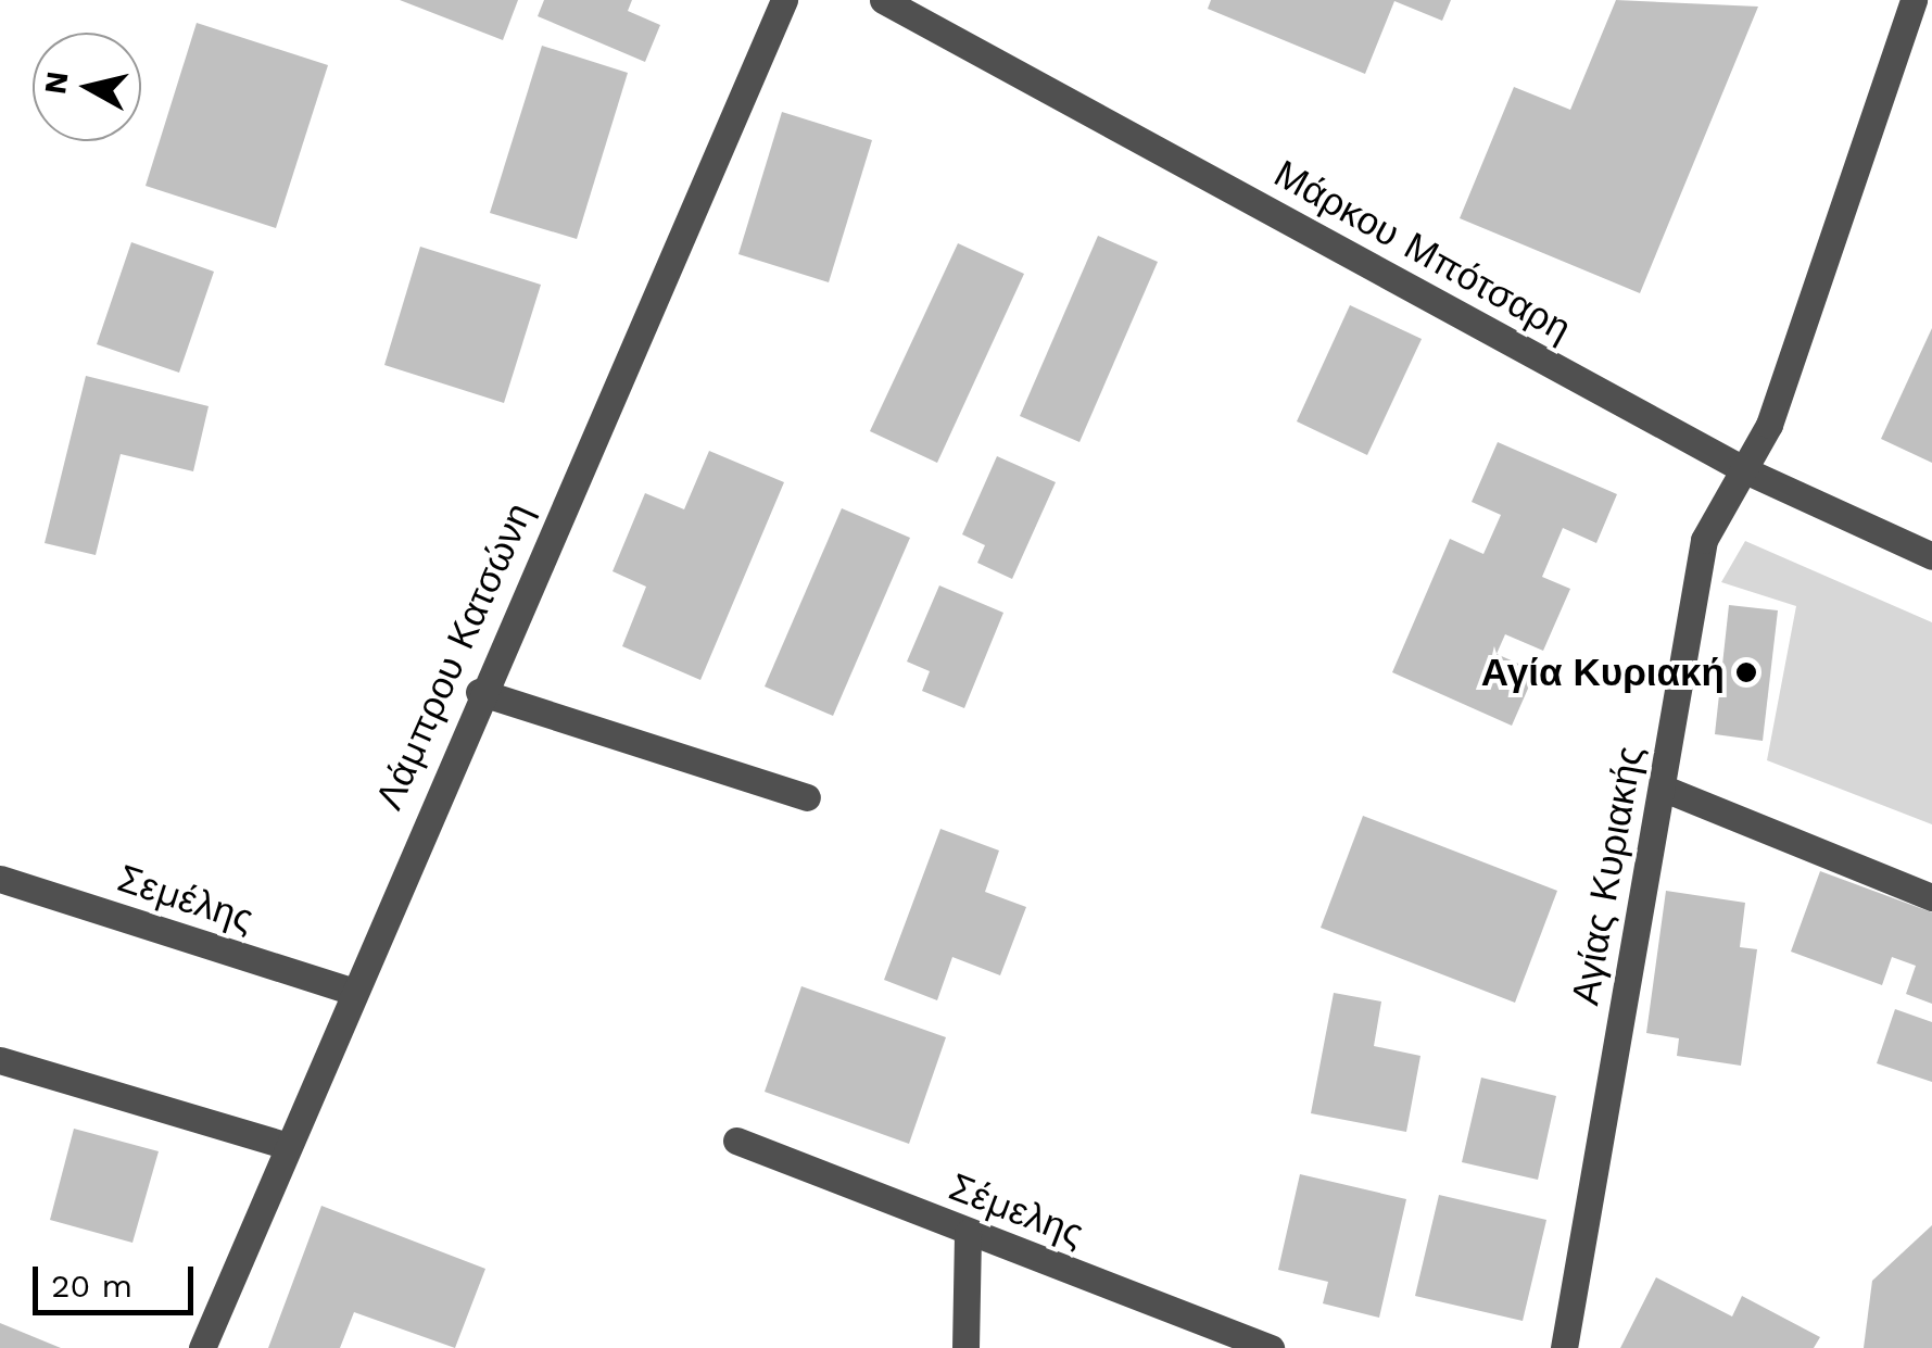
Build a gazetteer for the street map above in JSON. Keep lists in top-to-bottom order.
{
  "streets": {
    "street": [
      "Μάρκου Μπότσαρη",
      "Λάμπρου Κατσώνη",
      "Αγίας Κυριακής",
      "Σεμέλης",
      "Σέμελης"
    ]
  },
  "crossings": [
    ["Μάρκου Μπότσαρη", "Αγίας Κυριακής"],
    ["Λάμπρου Κατσώνη", "Σεμέλης"]
  ],
  "places": ["Αγία Κυριακή"],
  "scale_bar": "20 m",
  "north": "left"
}
